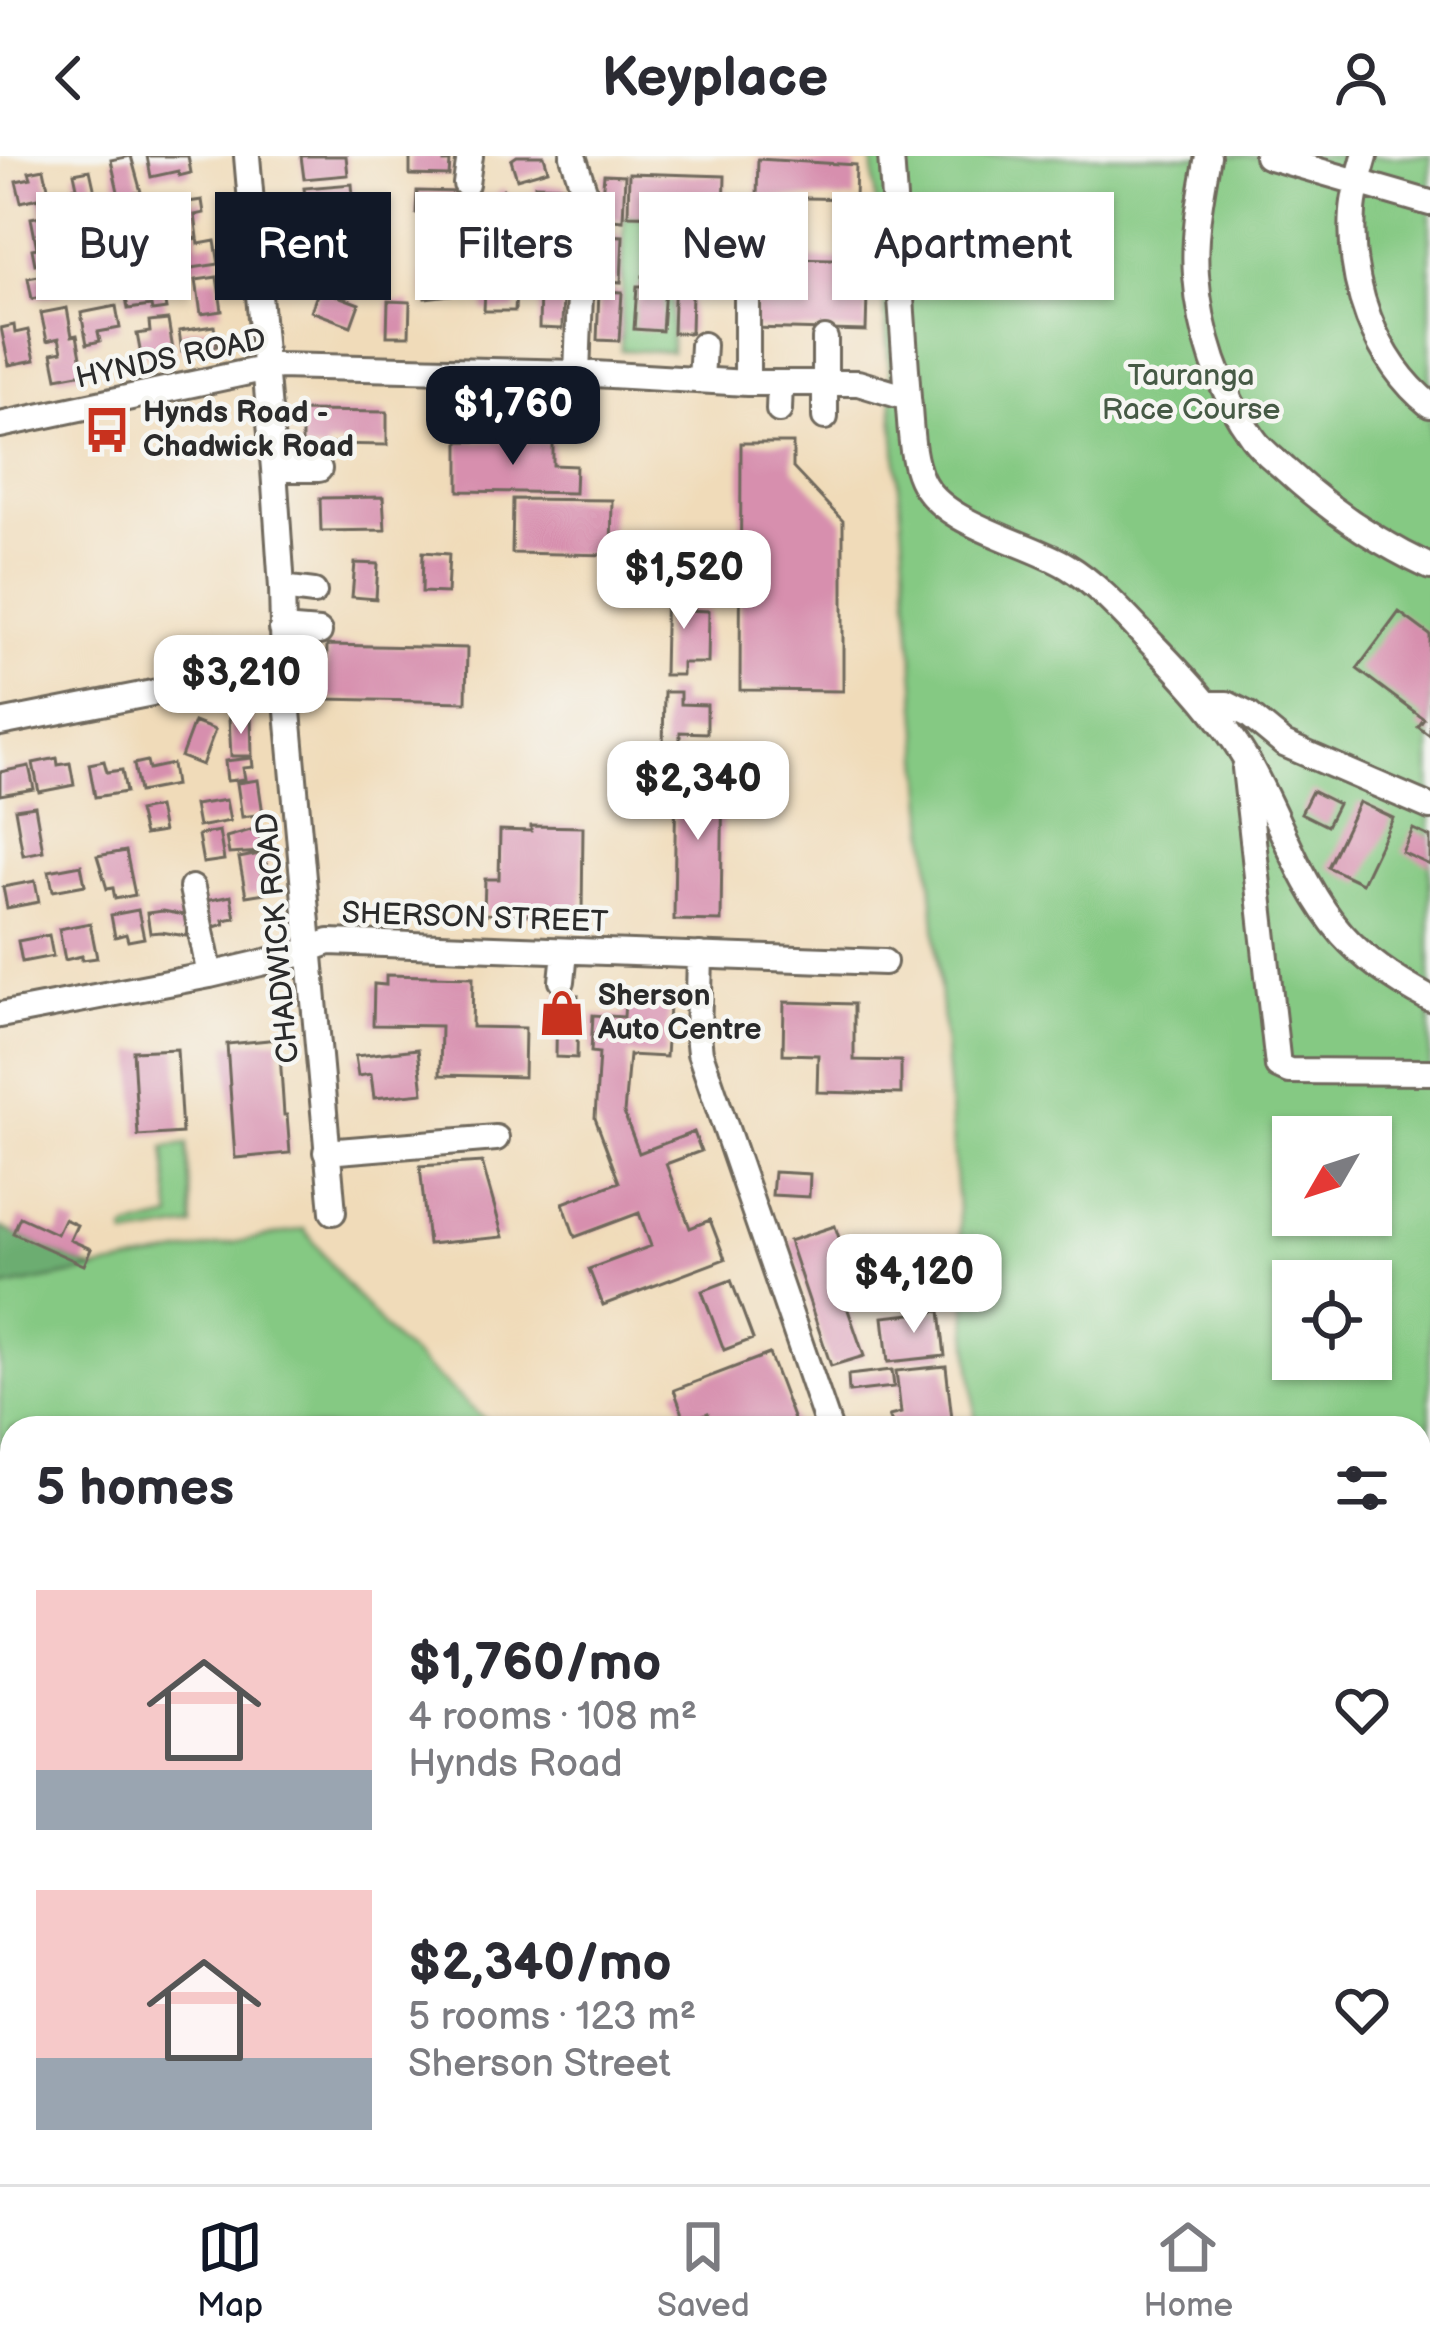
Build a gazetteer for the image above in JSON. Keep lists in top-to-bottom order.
{
  "streets": {
    "street": ["HYNDS ROAD", "SHERSON STREET", "CHADWICK ROAD"]
  },
  "crossings": [
    ["HYNDS ROAD", "CHADWICK ROAD"],
    ["SHERSON STREET", "CHADWICK ROAD"]
  ],
  "parks": ["Tauranga Race Course"],
  "places": {
    "bus stop": ["Hynds Road - Chadwick Road"],
    "shop": ["Sherson Auto Centre"]
  },
  "north": "bottom left",
  "page": {
    "header": "Keyplace",
    "chip": [
      "Buy",
      "Rent",
      "Filters",
      "New",
      "Apartment"
    ],
    "price": [
      "$1,760",
      "$1,520",
      "$3,210",
      "$2,340",
      "$4,120"
    ],
    "heading": "5 homes",
    "list": [
      {
        "name": "$1,760/mo",
        "note": "4 rooms · 108 m² · Hynds Road"
      },
      {
        "name": "$2,340/mo",
        "note": "5 rooms · 123 m² · Sherson Street"
      }
    ],
    "tabs": ["Map", "Saved", "Home"]
  }
}
